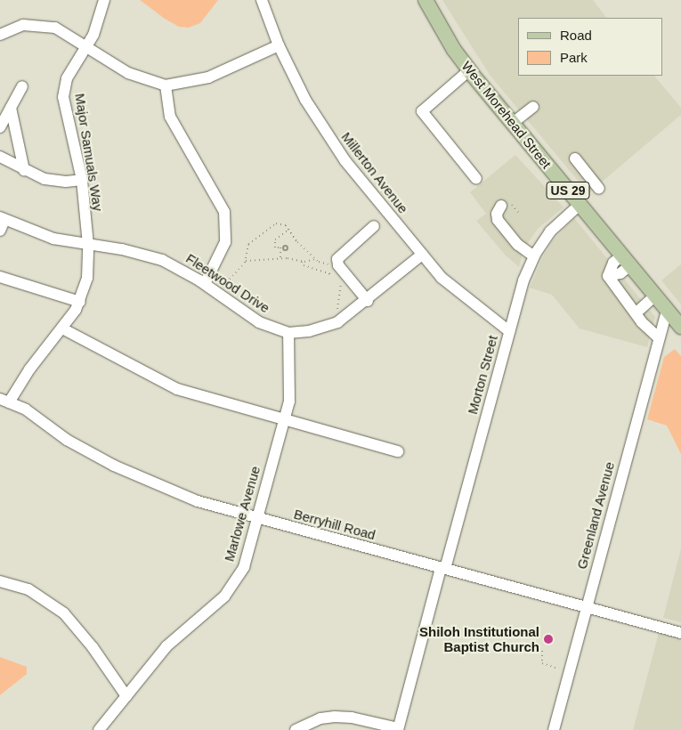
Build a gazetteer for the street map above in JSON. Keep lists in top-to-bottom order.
{
  "streets": {
    "main road": ["West Morehead Street", "US 29"],
    "street": [
      "Major Samuals Way",
      "Millerton Avenue",
      "Fleetwood Drive",
      "Morton Street",
      "Marlowe Avenue",
      "Greenland Avenue",
      "Berryhill Road"
    ]
  },
  "crossings": [
    ["West Morehead Street", "Morton Street"],
    ["West Morehead Street", "Greenland Avenue"],
    ["Major Samuals Way", "Fleetwood Drive"],
    ["Major Samuals Way", "Berryhill Road"],
    ["Millerton Avenue", "Fleetwood Drive"],
    ["Millerton Avenue", "Morton Street"],
    ["Fleetwood Drive", "Marlowe Avenue"],
    ["Morton Street", "Berryhill Road"],
    ["Marlowe Avenue", "Berryhill Road"],
    ["Greenland Avenue", "Berryhill Road"]
  ],
  "places": ["Shiloh Institutional Baptist Church"],
  "legend": ["Road", "Park"]
}
